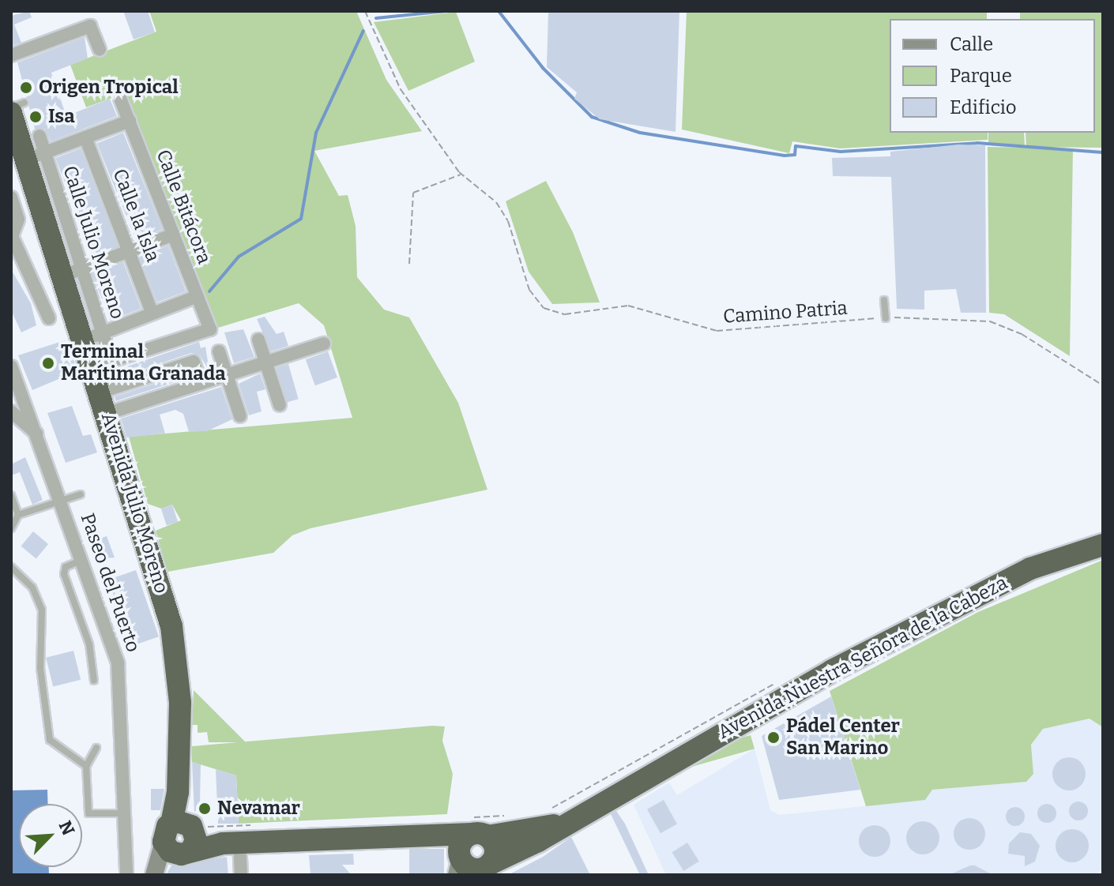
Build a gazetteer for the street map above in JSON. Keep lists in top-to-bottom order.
{
  "streets": {
    "highway": ["Avenida Julio Moreno", "Avenida Nuestra Señora de la Cabeza"],
    "street": ["Calle Bitácora", "Calle la Isla", "Paseo del Puerto"],
    "path": ["Camino Patria"]
  },
  "crossings": [
    ["Calle Bitácora", "Avenida Julio Moreno"],
    ["Avenida Julio Moreno", "Avenida Nuestra Señora de la Cabeza"]
  ],
  "places": [
    "Origen Tropical",
    "Isa",
    "Terminal Marítima Granada",
    "Pádel Center San Marino",
    "Nevamar"
  ],
  "legend": ["Calle", "Parque", "Edificio"],
  "north": "top right"
}
